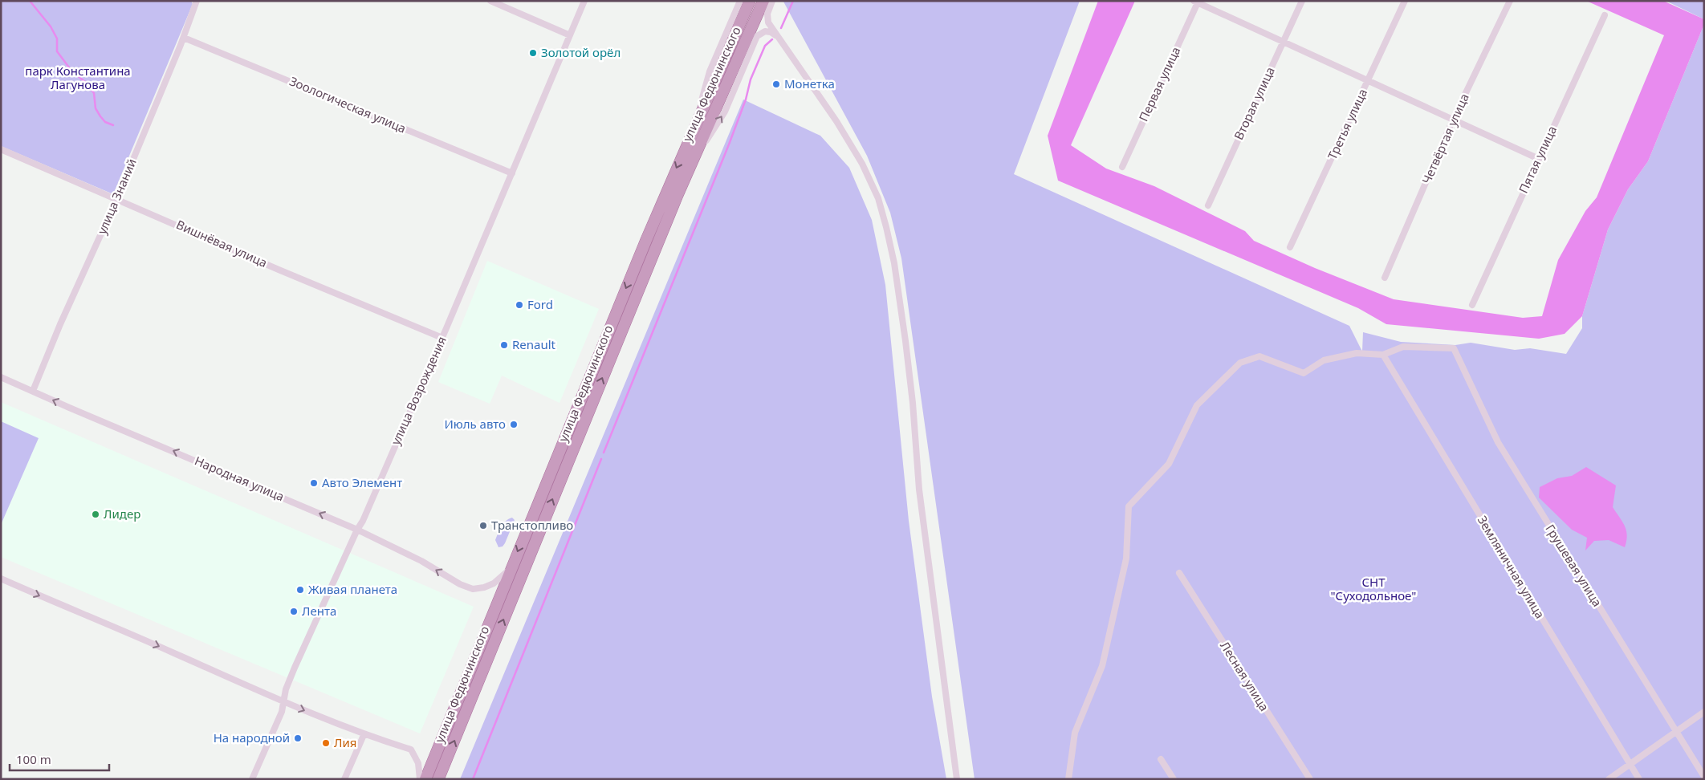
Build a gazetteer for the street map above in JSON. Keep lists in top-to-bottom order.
{
  "streets": {
    "highway": ["улица Федюнинского"],
    "street": [
      "Первая улица",
      "Вторая улица",
      "Зоологическая улица",
      "Третья улица",
      "Четвёртая улица",
      "Пятая улица",
      "улица Знаний",
      "Вишнёвая улица",
      "улица Возрождения",
      "Народная улица",
      "Грушевая улица",
      "Земляничная улица",
      "Лесная улица"
    ]
  },
  "crossings": [
    ["улица Федюнинского", "Народная улица"],
    ["Зоологическая улица", "улица Знаний"],
    ["Зоологическая улица", "улица Возрождения"],
    ["улица Знаний", "Вишнёвая улица"],
    ["улица Знаний", "Народная улица"],
    ["Вишнёвая улица", "улица Возрождения"],
    ["улица Возрождения", "Народная улица"],
    ["Грушевая улица", "Земляничная улица"]
  ],
  "one_way": ["Народная улица"],
  "parks": ["парк Константина Лагунова", "СНТ \"Суходольное\""],
  "places": [
    "Золотой орёл",
    "Монетка",
    "Ford",
    "Renault",
    "Июль авто",
    "Авто Элемент",
    "Лидер",
    "Транстопливо",
    "Живая планета",
    "Лента",
    "На народной",
    "Лия"
  ],
  "scale_bar": "100 m"
}
